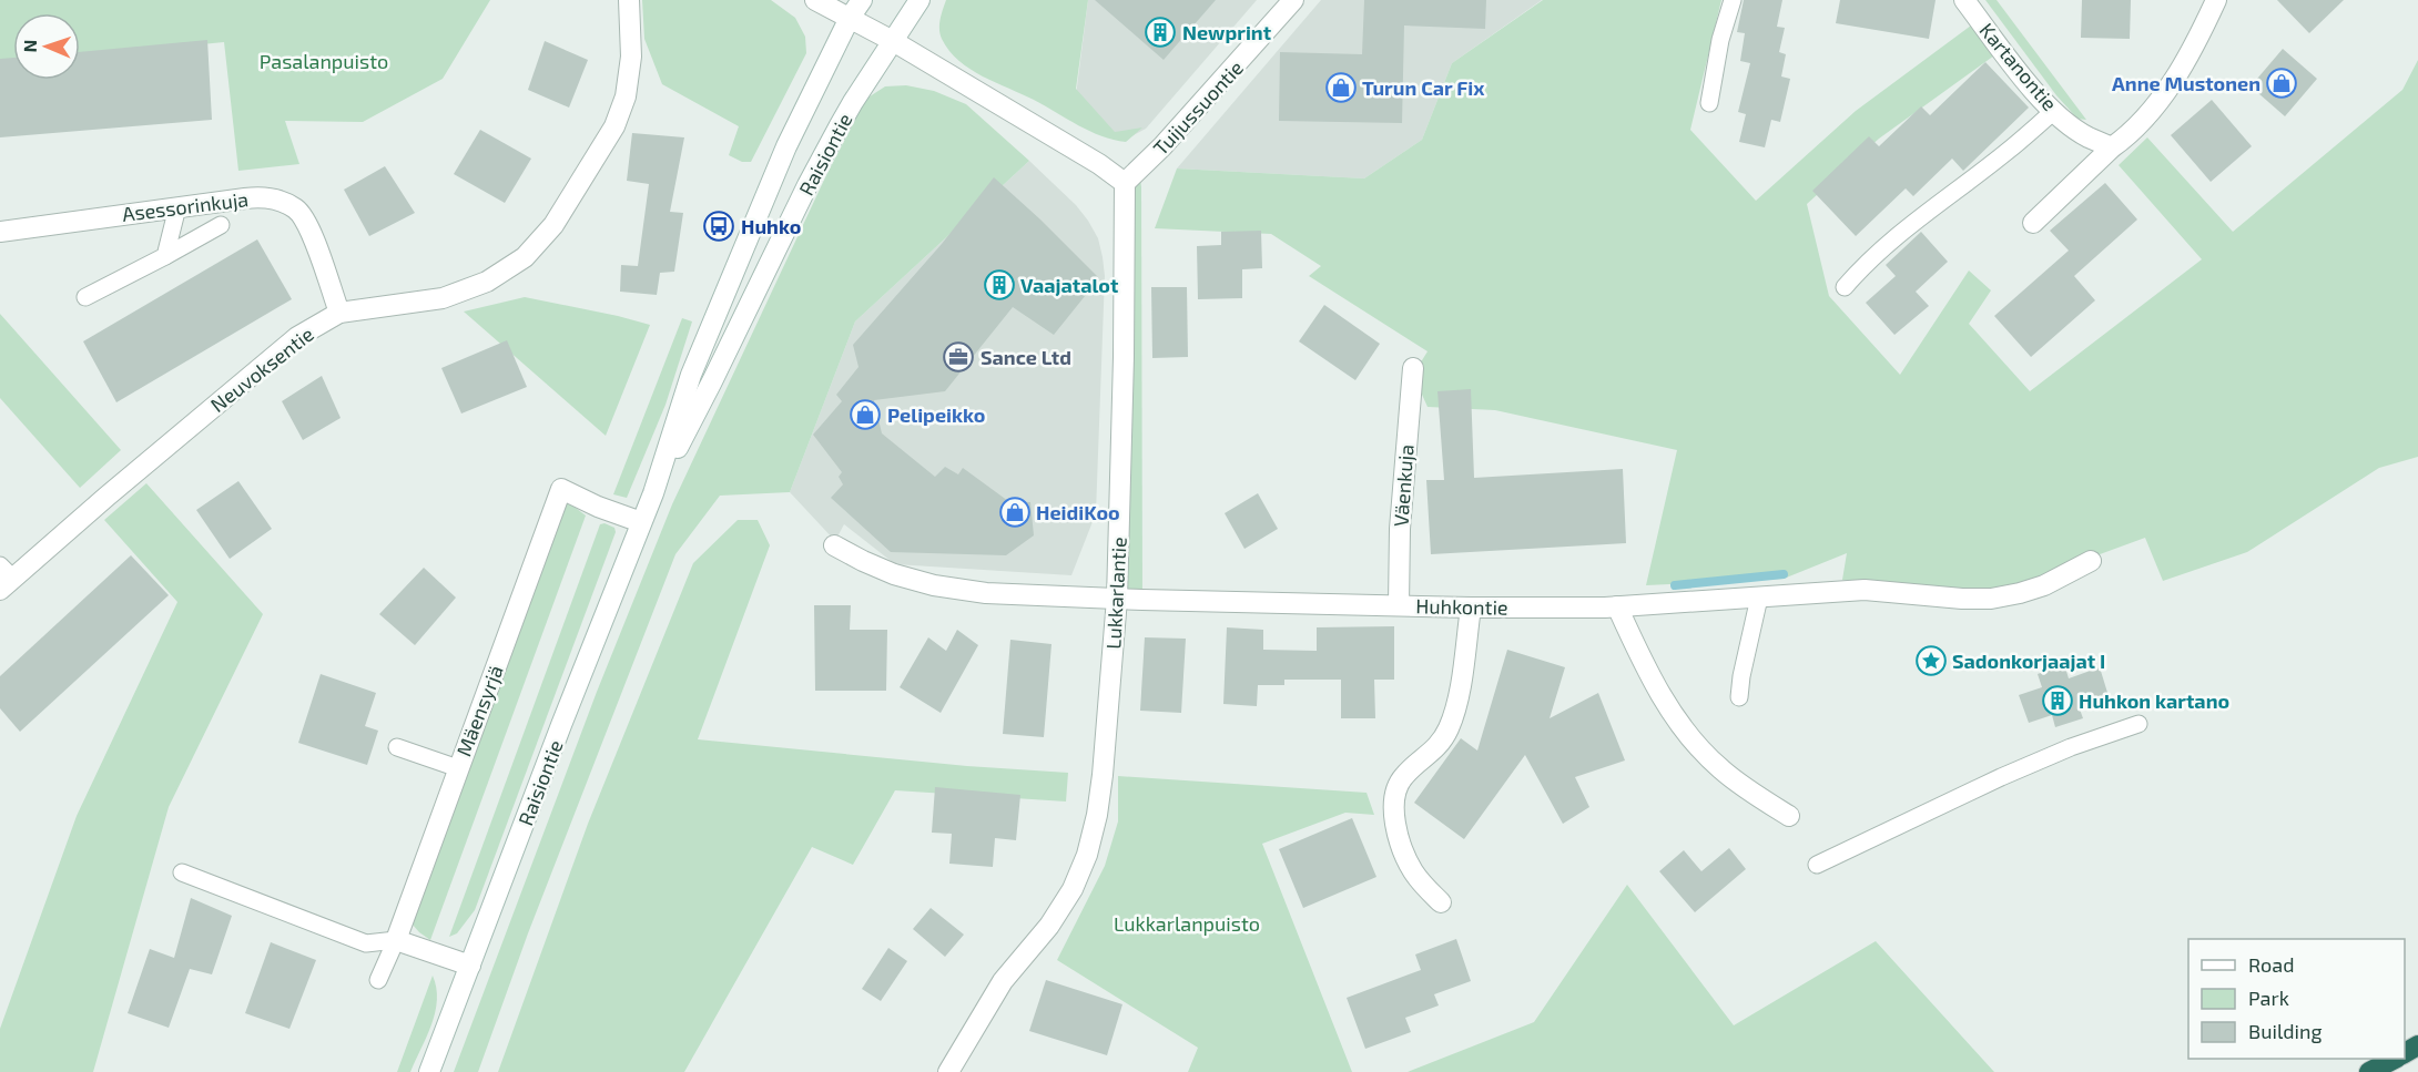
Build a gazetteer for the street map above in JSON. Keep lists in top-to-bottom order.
{
  "streets": {
    "street": [
      "Kartanontie",
      "Tuijussuontie",
      "Raisiontie",
      "Asessorinkuja",
      "Neuvoksentie",
      "Väenkuja",
      "Lukkarlantie",
      "Huhkontie",
      "Mäensyrjä"
    ]
  },
  "crossings": [
    ["Tuijussuontie", "Lukkarlantie"],
    ["Raisiontie", "Mäensyrjä"],
    ["Asessorinkuja", "Neuvoksentie"],
    ["Väenkuja", "Huhkontie"],
    ["Lukkarlantie", "Huhkontie"]
  ],
  "parks": ["Pasalanpuisto", "Lukkarlanpuisto"],
  "places": {
    "building": ["Newprint", "Vaajatalot", "Huhkon kartano"],
    "shop": [
      "Anne Mustonen",
      "Turun Car Fix",
      "Pelipeikko",
      "HeidiKoo"
    ],
    "bus stop": ["Huhko"],
    "office": ["Sance Ltd"],
    "place": ["Sadonkorjaajat I"]
  },
  "legend": ["Road", "Park", "Building"],
  "north": "left"
}
